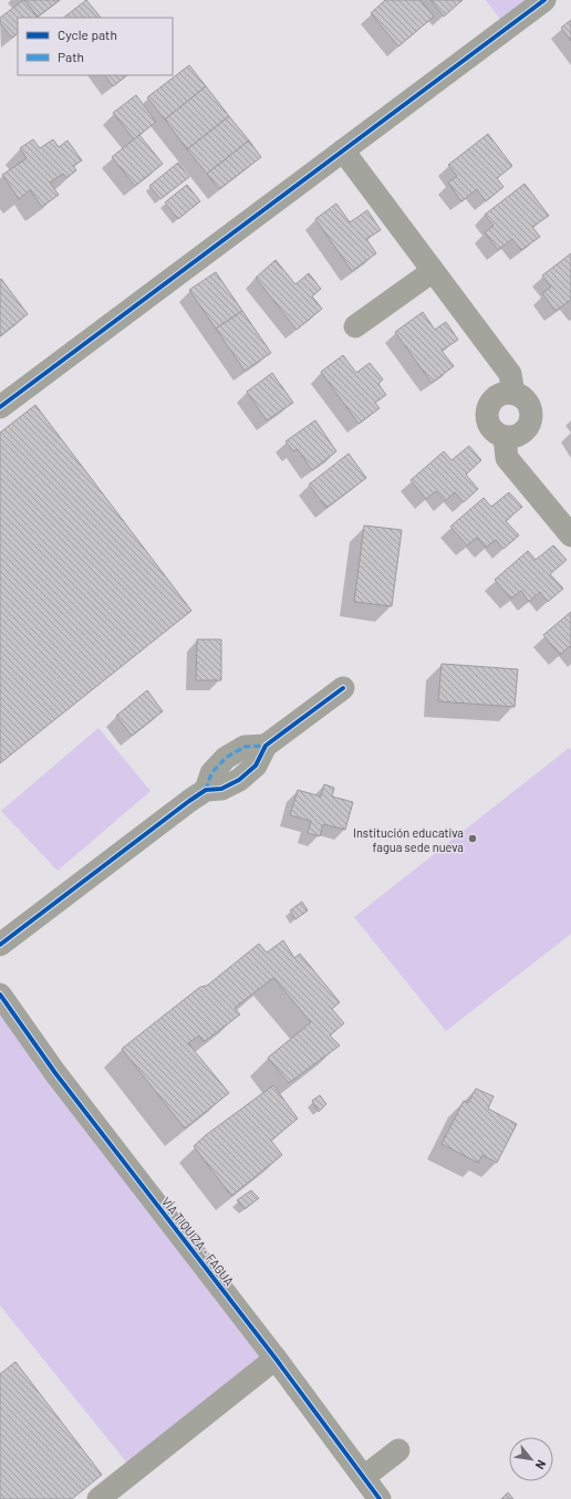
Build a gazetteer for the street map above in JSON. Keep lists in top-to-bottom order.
{
  "streets": {
    "street": ["VÍA TIQUIZA - FAGUA"]
  },
  "places": ["Institución educativa fagua sede nueva"],
  "legend": ["Cycle path", "Path"],
  "north": "bottom right"
}
